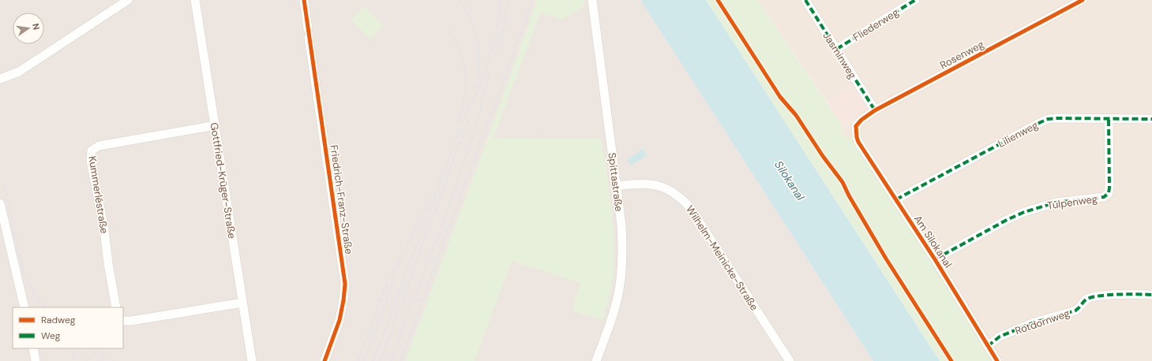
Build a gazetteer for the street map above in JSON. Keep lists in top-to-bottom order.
{
  "streets": {
    "street": [
      "Fliederweg",
      "Rosenweg",
      "Jasminweg",
      "Lilienweg",
      "Gottfried-Krüger-Straße",
      "Spittastraße",
      "Kummerléstraße",
      "Friedrich-Franz-Straße",
      "Tulpenweg",
      "Am Silokanal",
      "Wilhelm-Meinicke-Straße",
      "Rotdornweg"
    ]
  },
  "crossings": [
    ["Fliederweg", "Jasminweg"],
    ["Rosenweg", "Jasminweg"],
    ["Rosenweg", "Am Silokanal"],
    ["Lilienweg", "Tulpenweg"],
    ["Lilienweg", "Am Silokanal"],
    ["Gottfried-Krüger-Straße", "Kummerléstraße"],
    ["Spittastraße", "Wilhelm-Meinicke-Straße"],
    ["Tulpenweg", "Am Silokanal"],
    ["Am Silokanal", "Rotdornweg"]
  ],
  "water": ["Silokanal"],
  "legend": ["Radweg", "Weg"],
  "north": "right"
}
